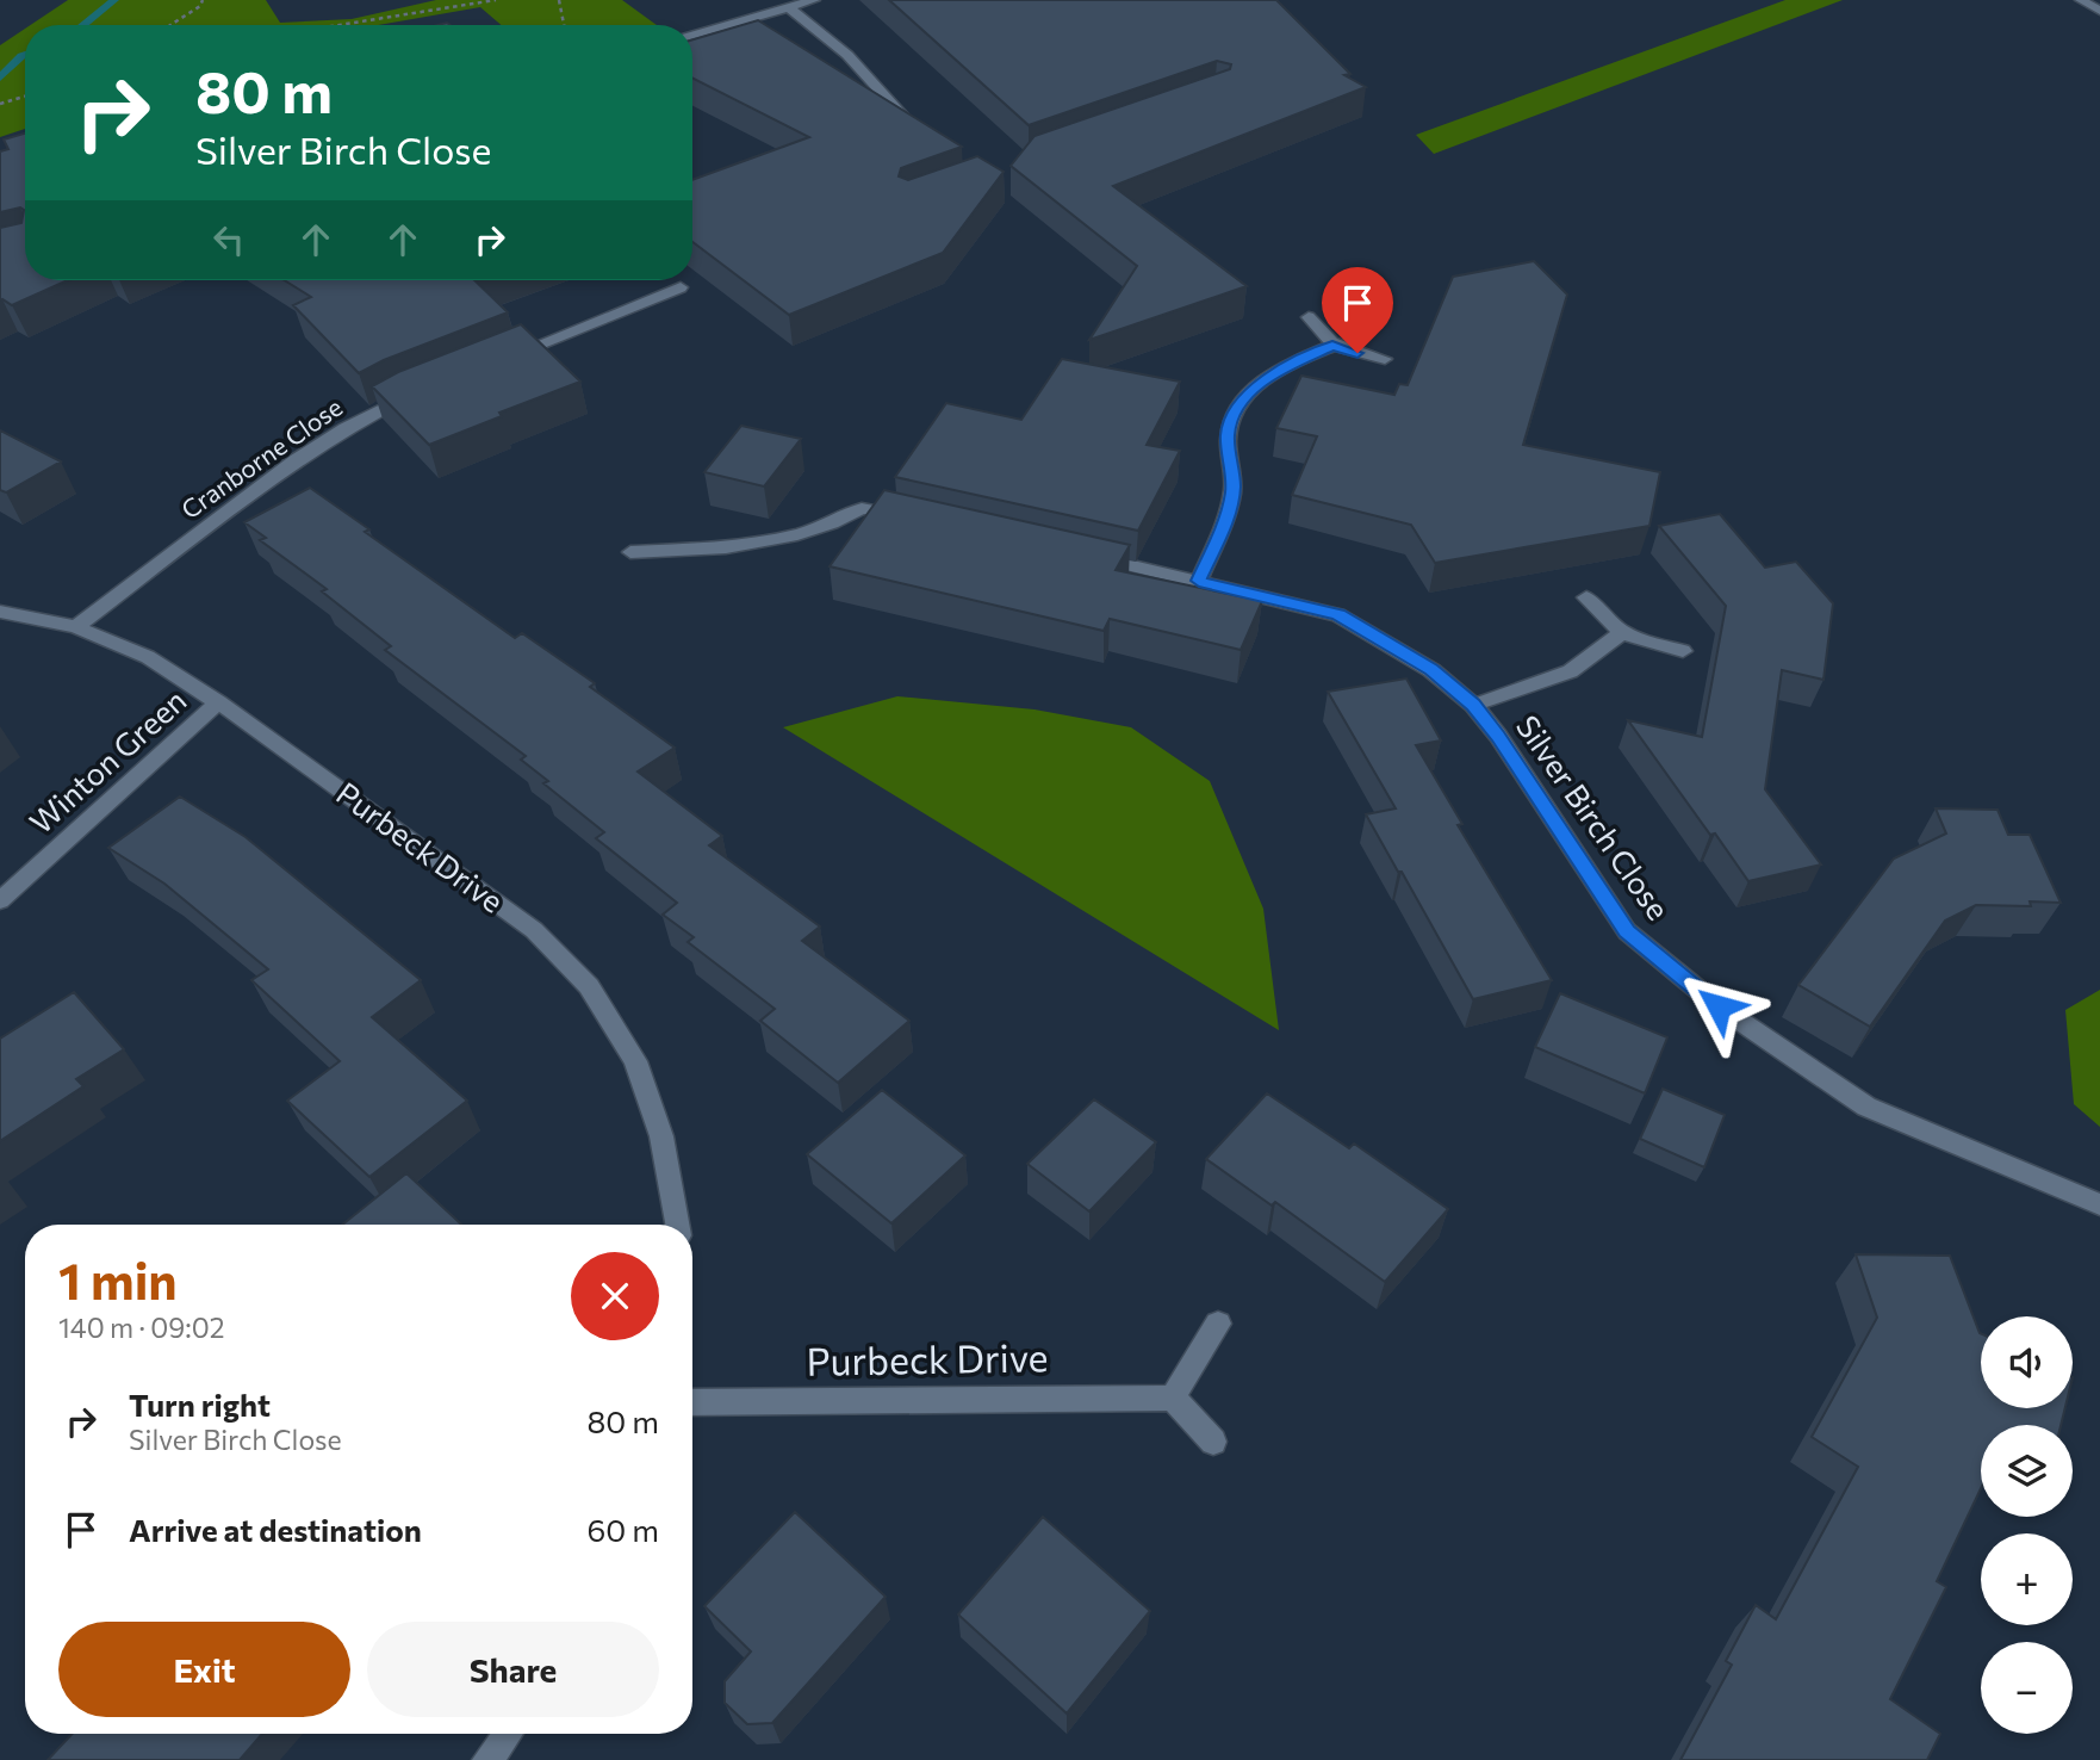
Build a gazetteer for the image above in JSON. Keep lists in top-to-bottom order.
{
  "streets": {
    "street": [
      "Cranborne Close",
      "Winton Green",
      "Silver Birch Close",
      "Purbeck Drive"
    ]
  },
  "crossings": [
    ["Cranborne Close", "Purbeck Drive"],
    ["Winton Green", "Purbeck Drive"]
  ],
  "page": {
    "turn": ["80 m", "Silver Birch Close"],
    "heading": ["1 min", "140 m · 09:02"],
    "map_buttons": ["+", "−"],
    "list": [
      {
        "name": "Turn right",
        "note": "Silver Birch Close",
        "value": "80 m"
      },
      {
        "name": "Arrive at destination",
        "value": "60 m"
      }
    ],
    "buttons": ["Exit", "Share"]
  }
}
